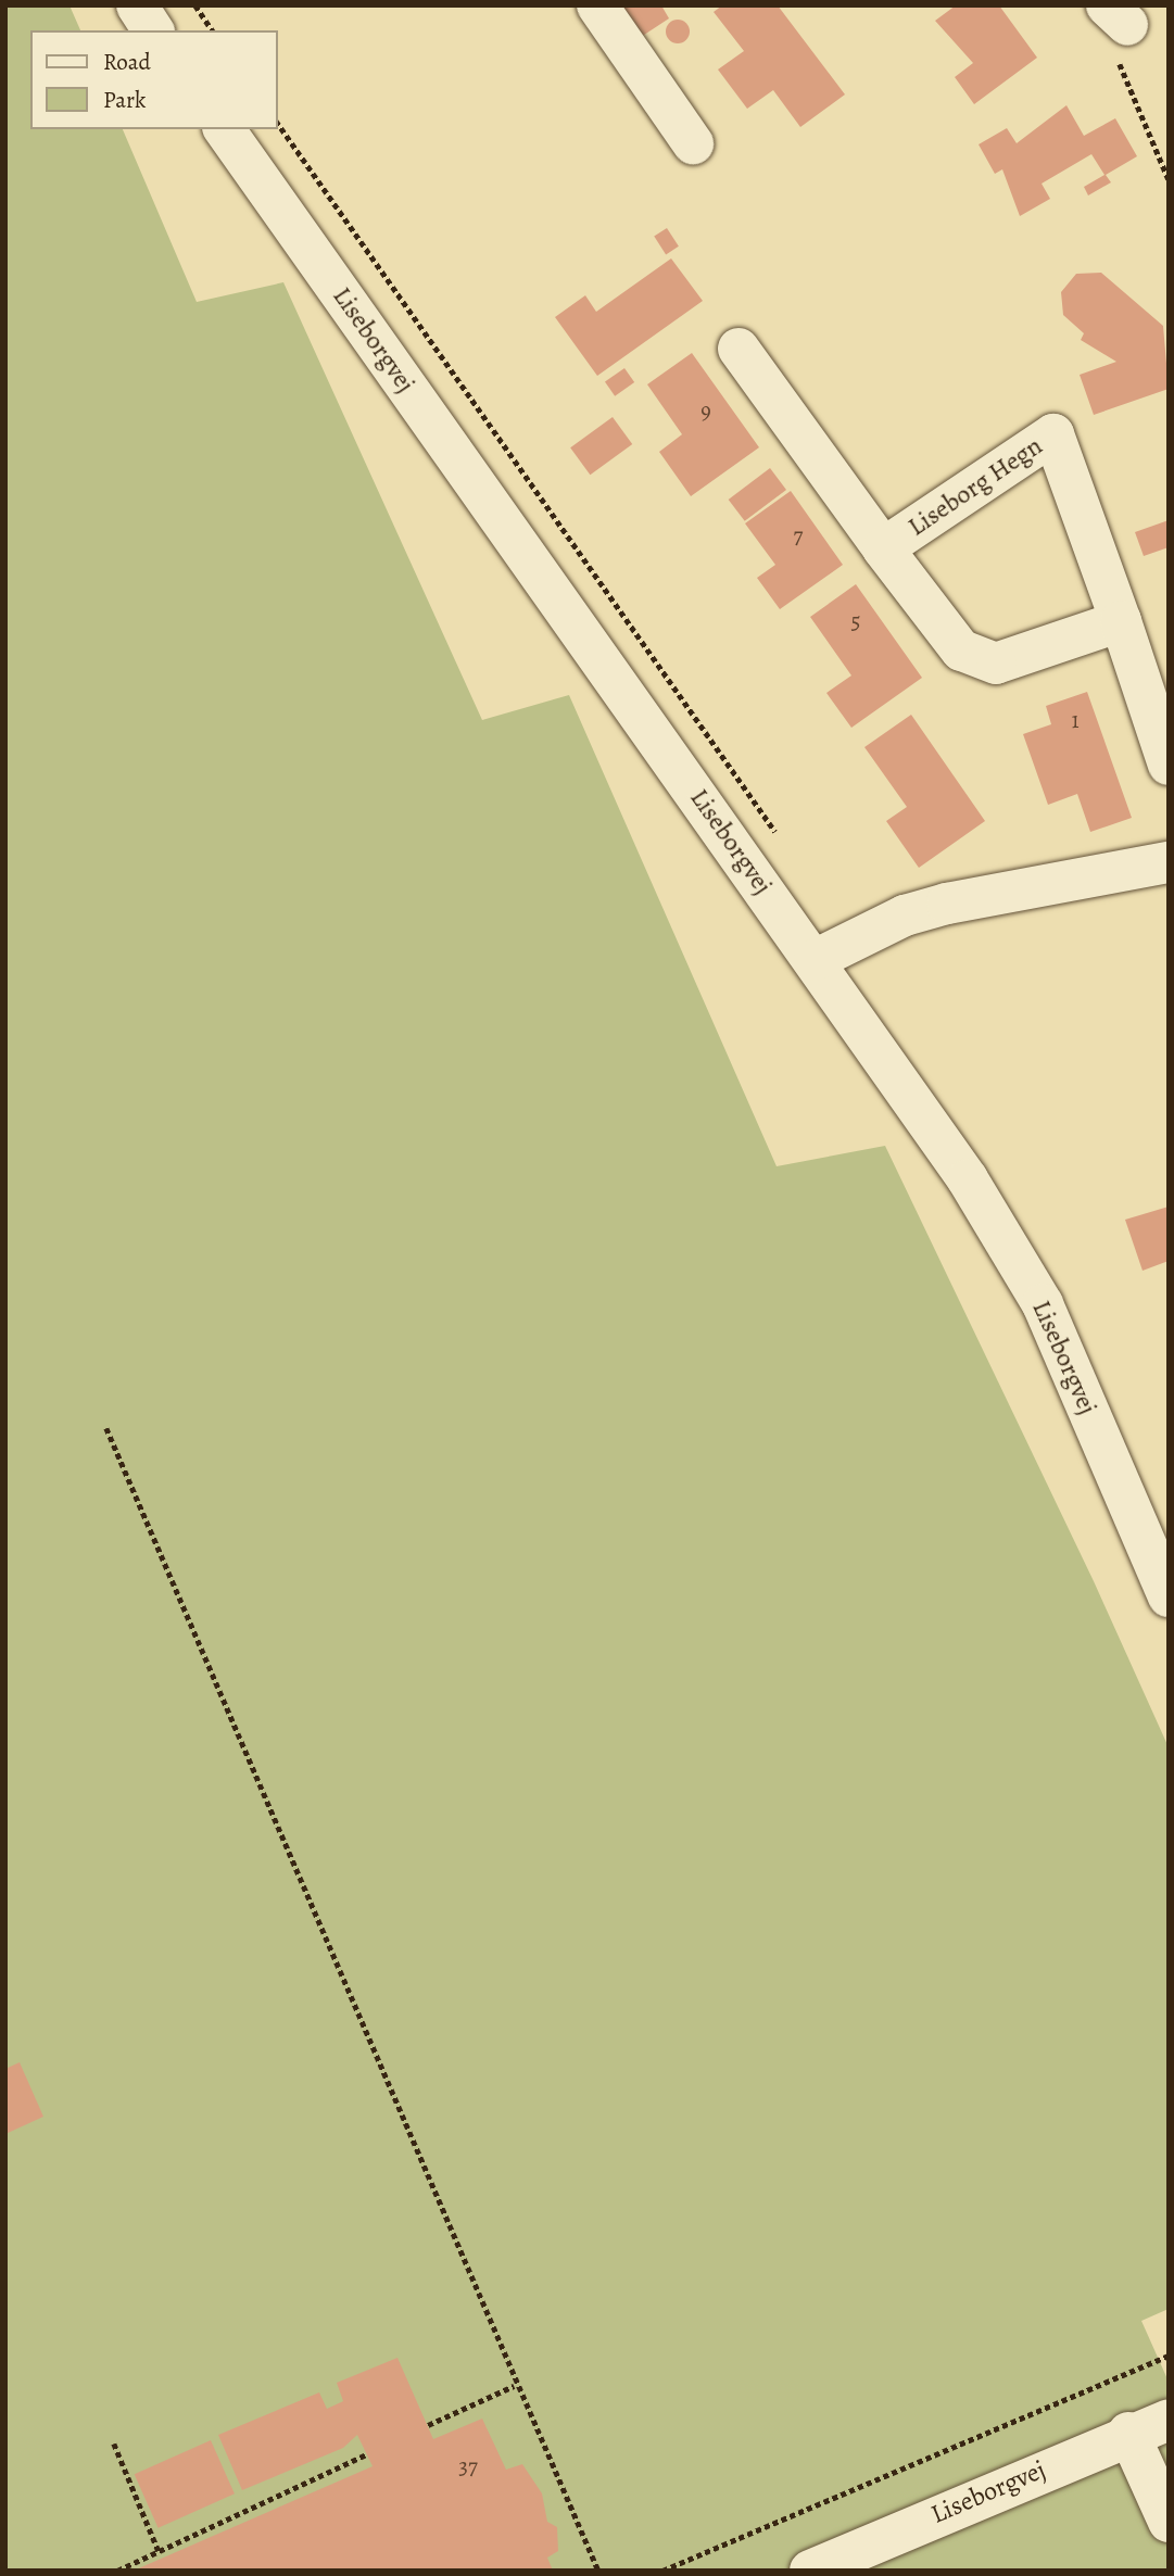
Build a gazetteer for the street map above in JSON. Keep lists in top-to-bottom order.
{
  "streets": {
    "street": ["Liseborgvej", "Liseborg Hegn"]
  },
  "house_numbers": [
    "9",
    "7",
    "5",
    "1",
    "37"
  ],
  "legend": ["Road", "Park"]
}
